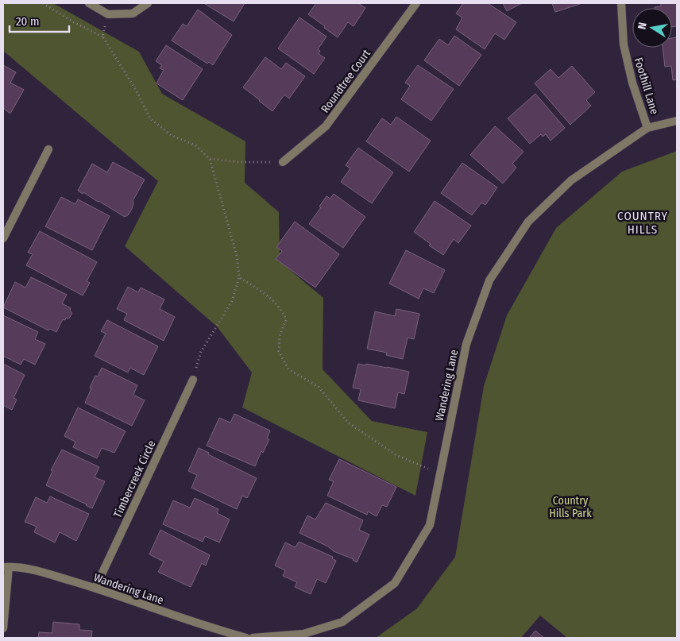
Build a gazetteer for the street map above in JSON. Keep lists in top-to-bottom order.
{
  "streets": {
    "street": [
      "Roundtree Court",
      "Foothill Lane",
      "Wandering Lane",
      "Timbercreek Circle"
    ]
  },
  "crossings": [
    ["Foothill Lane", "Wandering Lane"],
    ["Wandering Lane", "Timbercreek Circle"]
  ],
  "districts": ["COUNTRY HILLS"],
  "parks": ["Country Hills Park"],
  "scale_bar": "20 m",
  "north": "left"
}
